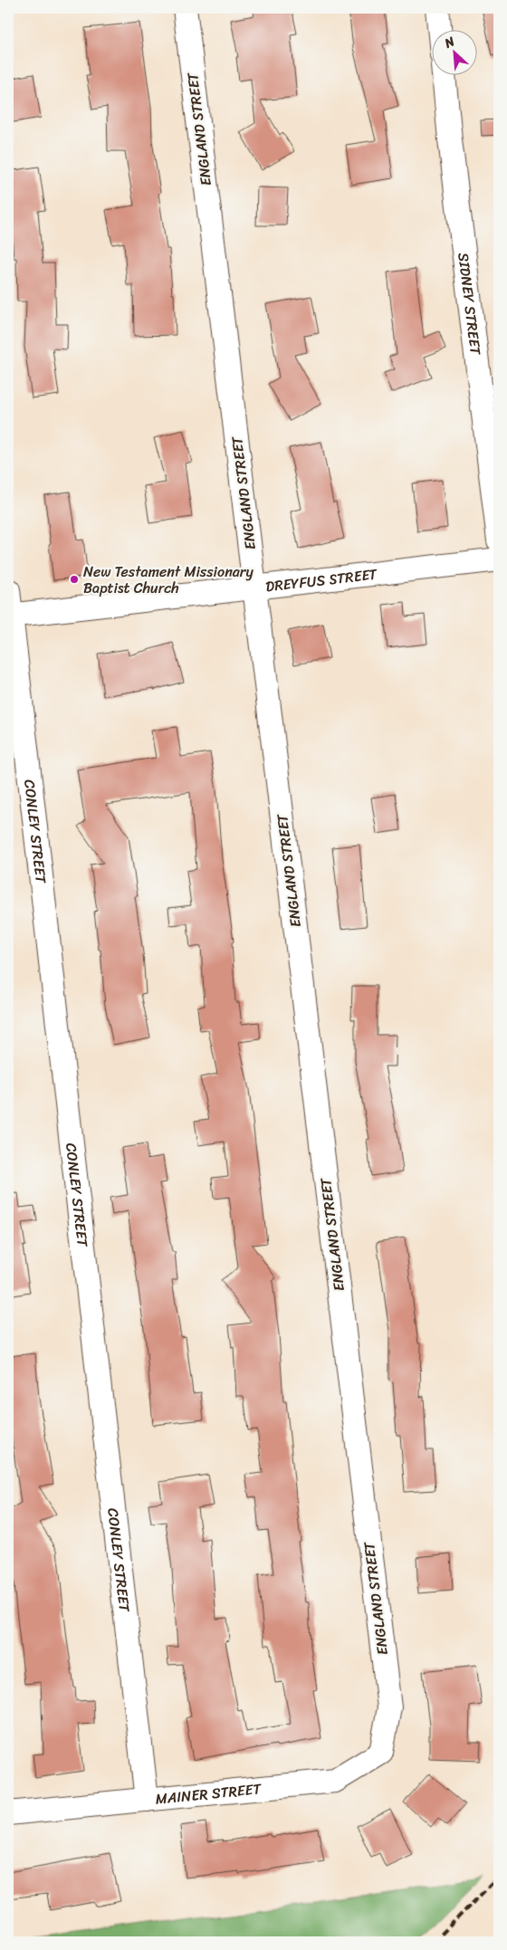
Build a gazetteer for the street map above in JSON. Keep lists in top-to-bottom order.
{
  "streets": {
    "street": [
      "ENGLAND STREET",
      "SIDNEY STREET",
      "DREYFUS STREET",
      "CONLEY STREET",
      "MAINER STREET"
    ]
  },
  "crossings": [
    ["ENGLAND STREET", "DREYFUS STREET"],
    ["ENGLAND STREET", "MAINER STREET"],
    ["DREYFUS STREET", "CONLEY STREET"],
    ["CONLEY STREET", "MAINER STREET"]
  ],
  "places": ["New Testament Missionary Baptist Church"],
  "north": "top left"
}
